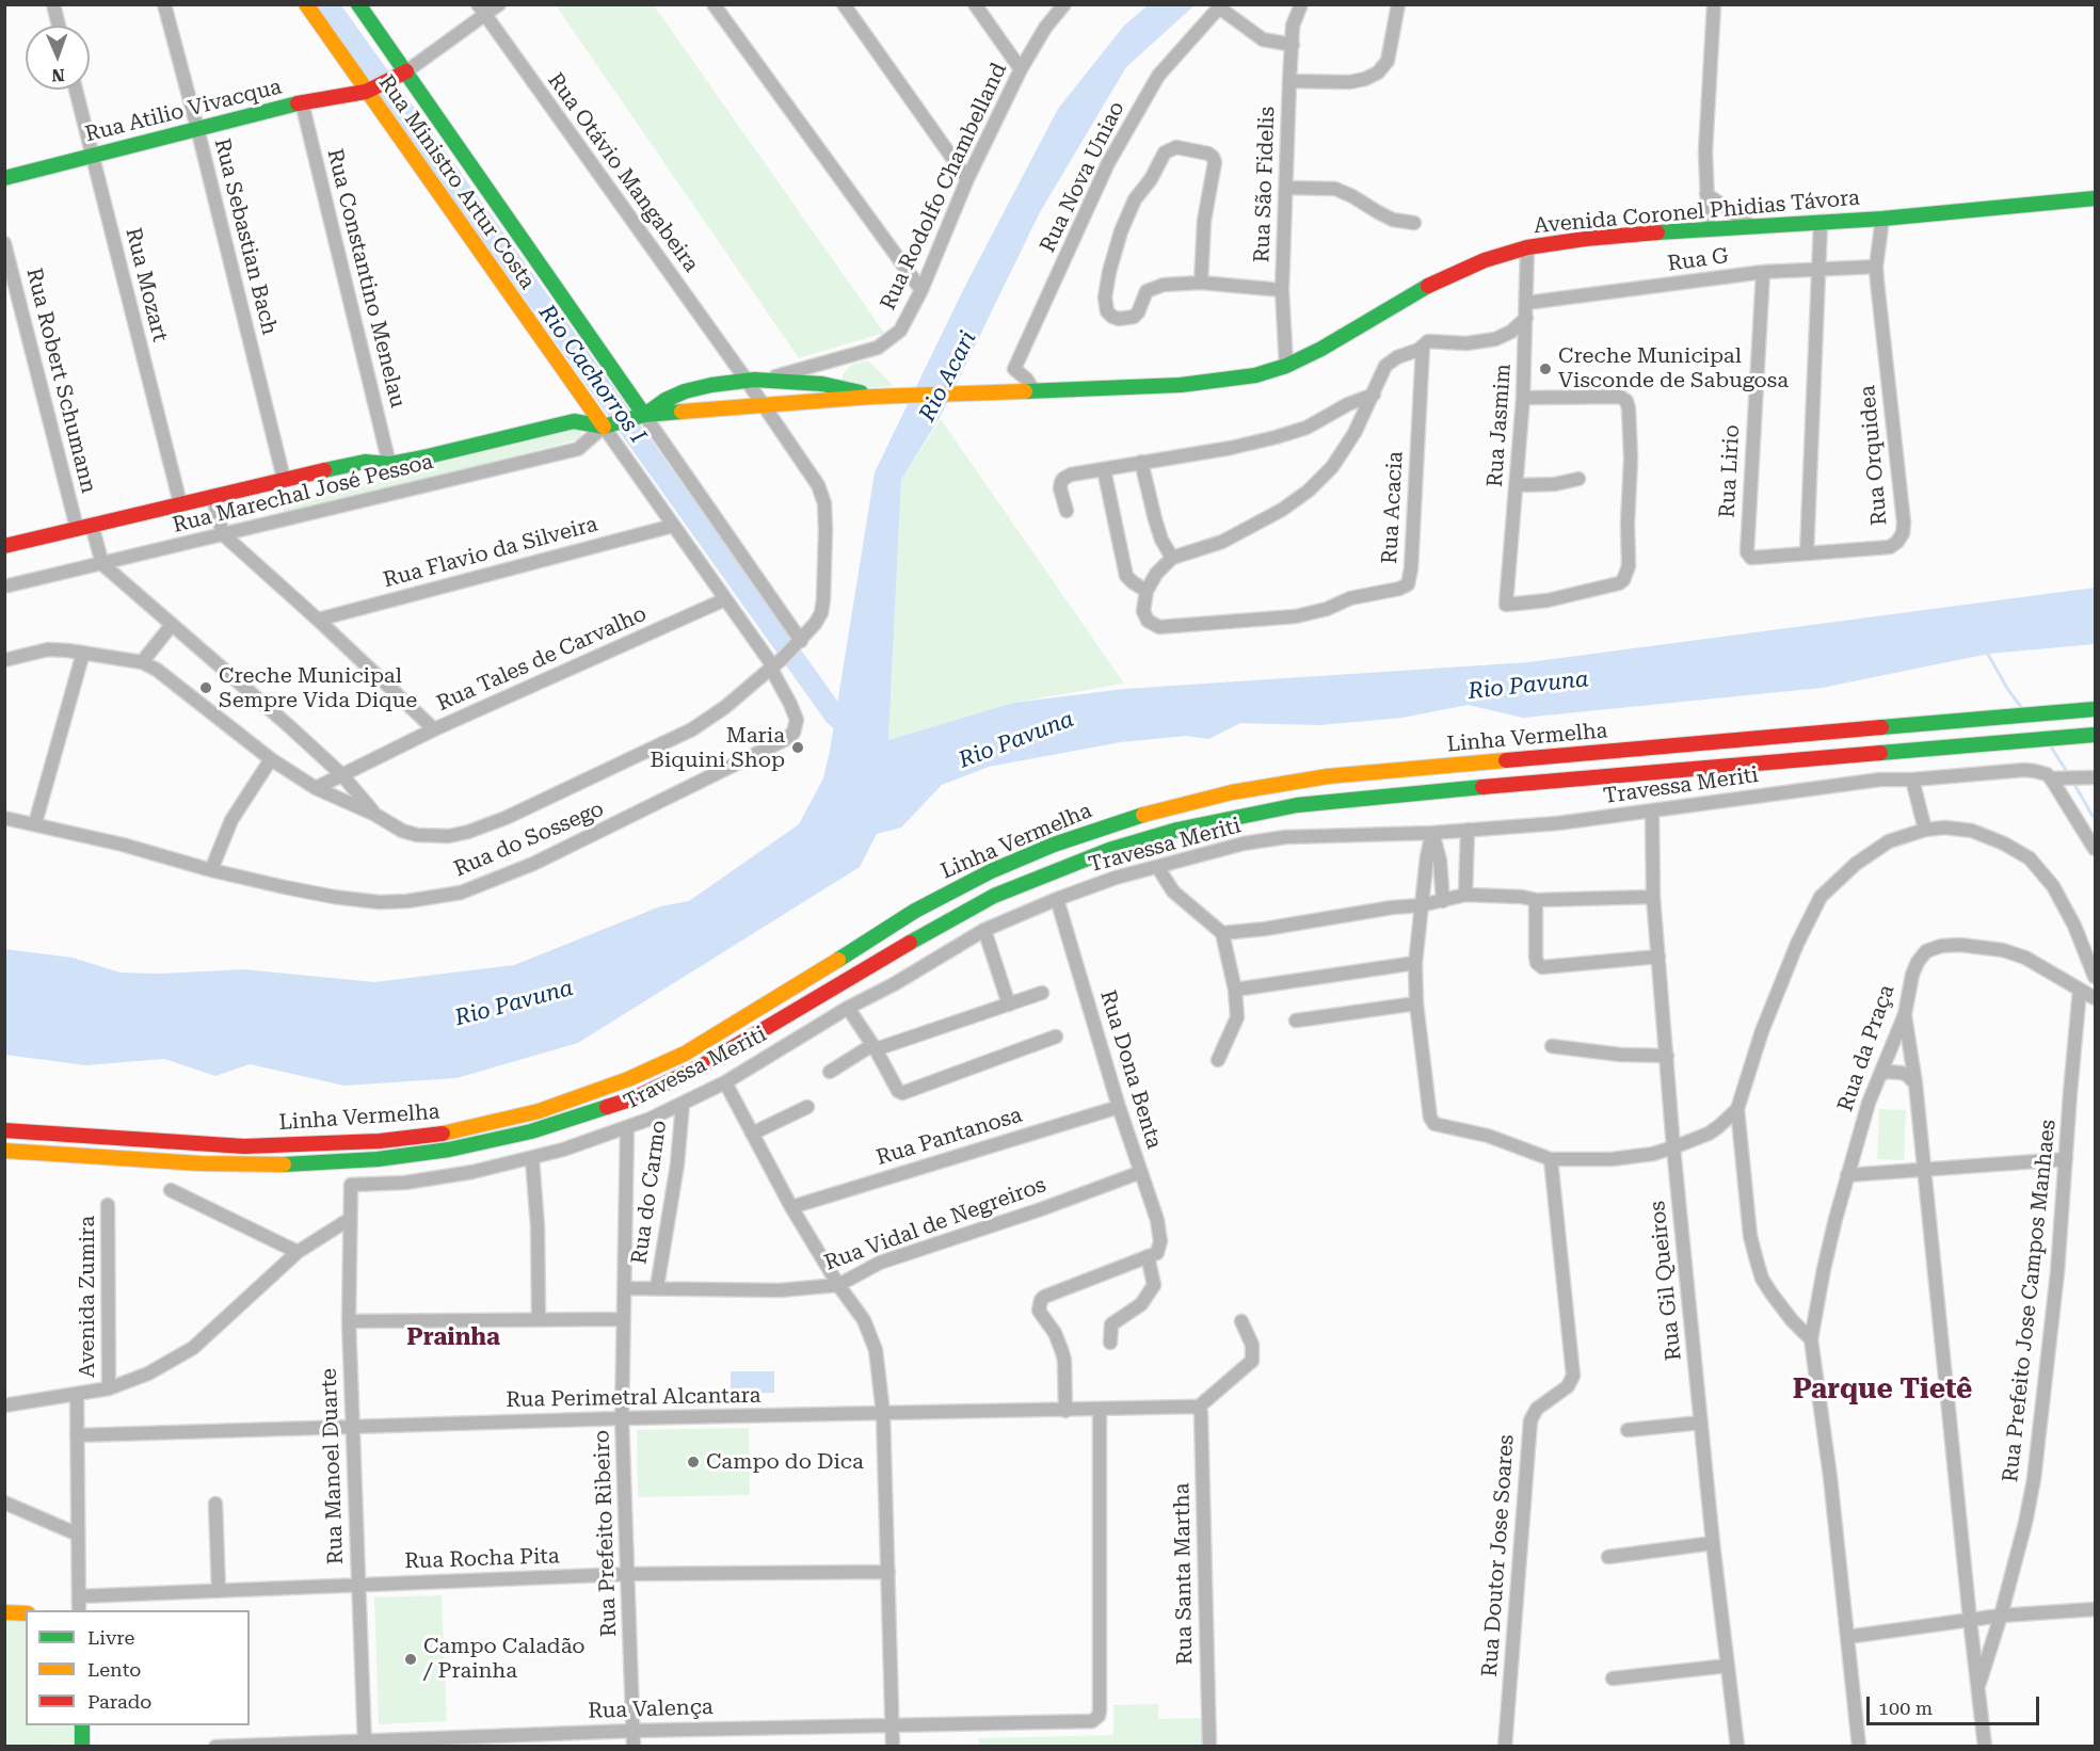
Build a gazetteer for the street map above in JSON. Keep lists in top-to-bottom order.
{
  "streets": {
    "main road": [
      "Rua Atilio Vivacqua",
      "Rua Ministro Artur Costa",
      "Avenida Coronel Phidias Távora",
      "Rua Marechal José Pessoa",
      "Linha Vermelha"
    ],
    "street": [
      "Rua Otávio Mangabeira",
      "Rua Nova Uniao",
      "Rua São Fidelis",
      "Rua Rodolfo Chambelland",
      "Rua Sebastian Bach",
      "Rua G",
      "Rua Constantino Menelau",
      "Rua Mozart",
      "Rua Robert Schumann",
      "Rua Jasmim",
      "Rua Orquidea",
      "Rua Lirio",
      "Rua Acacia",
      "Rua Flavio da Silveira",
      "Rua Tales de Carvalho",
      "Travessa Meriti",
      "Rua do Sossego",
      "Rua da Praça",
      "Rua Dona Benta",
      "Rua Pantanosa",
      "Rua do Carmo",
      "Rua Vidal de Negreiros",
      "Rua Gil Queiros",
      "Avenida Zumira",
      "Rua Prefeito Jose Campos Manhaes",
      "Rua Perimetral Alcantara",
      "Rua Manoel Duarte",
      "Rua Prefeito Ribeiro",
      "Rua Doutor Jose Soares",
      "Rua Rocha Pita",
      "Rua Santa Martha",
      "Rua Valença"
    ]
  },
  "crossings": [
    ["Rua Atilio Vivacqua", "Rua Ministro Artur Costa"],
    ["Rua Atilio Vivacqua", "Rua Sebastian Bach"],
    ["Rua Atilio Vivacqua", "Rua Constantino Menelau"],
    ["Rua Atilio Vivacqua", "Rua Mozart"],
    ["Rua Otávio Mangabeira", "Rua Ministro Artur Costa"],
    ["Rua Otávio Mangabeira", "Rua Marechal José Pessoa"],
    ["Rua Otávio Mangabeira", "Rua do Sossego"],
    ["Rua Nova Uniao", "Rua São Fidelis"],
    ["Rua Nova Uniao", "Avenida Coronel Phidias Távora"],
    ["Rua Ministro Artur Costa", "Rua Marechal José Pessoa"],
    ["Rua Ministro Artur Costa", "Rua Flavio da Silveira"],
    ["Rua Ministro Artur Costa", "Rua Tales de Carvalho"],
    ["Rua Ministro Artur Costa", "Rua do Sossego"],
    ["Rua São Fidelis", "Avenida Coronel Phidias Távora"],
    ["Rua Rodolfo Chambelland", "Rua Marechal José Pessoa"],
    ["Avenida Coronel Phidias Távora", "Rua Jasmim"],
    ["Avenida Coronel Phidias Távora", "Rua Orquidea"],
    ["Avenida Coronel Phidias Távora", "Rua Marechal José Pessoa"],
    ["Rua Sebastian Bach", "Rua Marechal José Pessoa"],
    ["Rua G", "Rua Jasmim"],
    ["Rua G", "Rua Orquidea"],
    ["Rua G", "Rua Lirio"],
    ["Rua Constantino Menelau", "Rua Marechal José Pessoa"],
    ["Rua Mozart", "Rua Marechal José Pessoa"],
    ["Rua Robert Schumann", "Rua Marechal José Pessoa"],
    ["Rua Orquidea", "Rua Lirio"],
    ["Travessa Meriti", "Rua Dona Benta"],
    ["Travessa Meriti", "Rua do Carmo"],
    ["Travessa Meriti", "Rua Gil Queiros"],
    ["Travessa Meriti", "Rua Manoel Duarte"],
    ["Travessa Meriti", "Rua Prefeito Ribeiro"],
    ["Rua da Praça", "Rua Prefeito Jose Campos Manhaes"],
    ["Rua Dona Benta", "Rua Pantanosa"],
    ["Rua Dona Benta", "Rua Vidal de Negreiros"],
    ["Rua do Carmo", "Rua Vidal de Negreiros"],
    ["Rua Vidal de Negreiros", "Rua Prefeito Ribeiro"],
    ["Rua Perimetral Alcantara", "Rua Manoel Duarte"],
    ["Rua Perimetral Alcantara", "Rua Prefeito Ribeiro"],
    ["Rua Perimetral Alcantara", "Rua Santa Martha"],
    ["Rua Perimetral Alcantara", "Rua Valença"],
    ["Rua Manoel Duarte", "Rua Rocha Pita"],
    ["Rua Manoel Duarte", "Rua Valença"],
    ["Rua Prefeito Ribeiro", "Rua Rocha Pita"],
    ["Rua Prefeito Ribeiro", "Rua Valença"]
  ],
  "districts": ["Prainha", "Parque Tietê"],
  "water": ["Rio Cachorros I", "Rio Acari", "Rio Pavuna"],
  "places": [
    "Creche Municipal Visconde de Sabugosa",
    "Creche Municipal Sempre Vida Dique",
    "Maria Biquini Shop",
    "Campo do Dica",
    "Campo Caladão / Prainha"
  ],
  "legend": ["Livre", "Lento", "Parado"],
  "scale_bar": "100 m",
  "north": "bottom"
}
